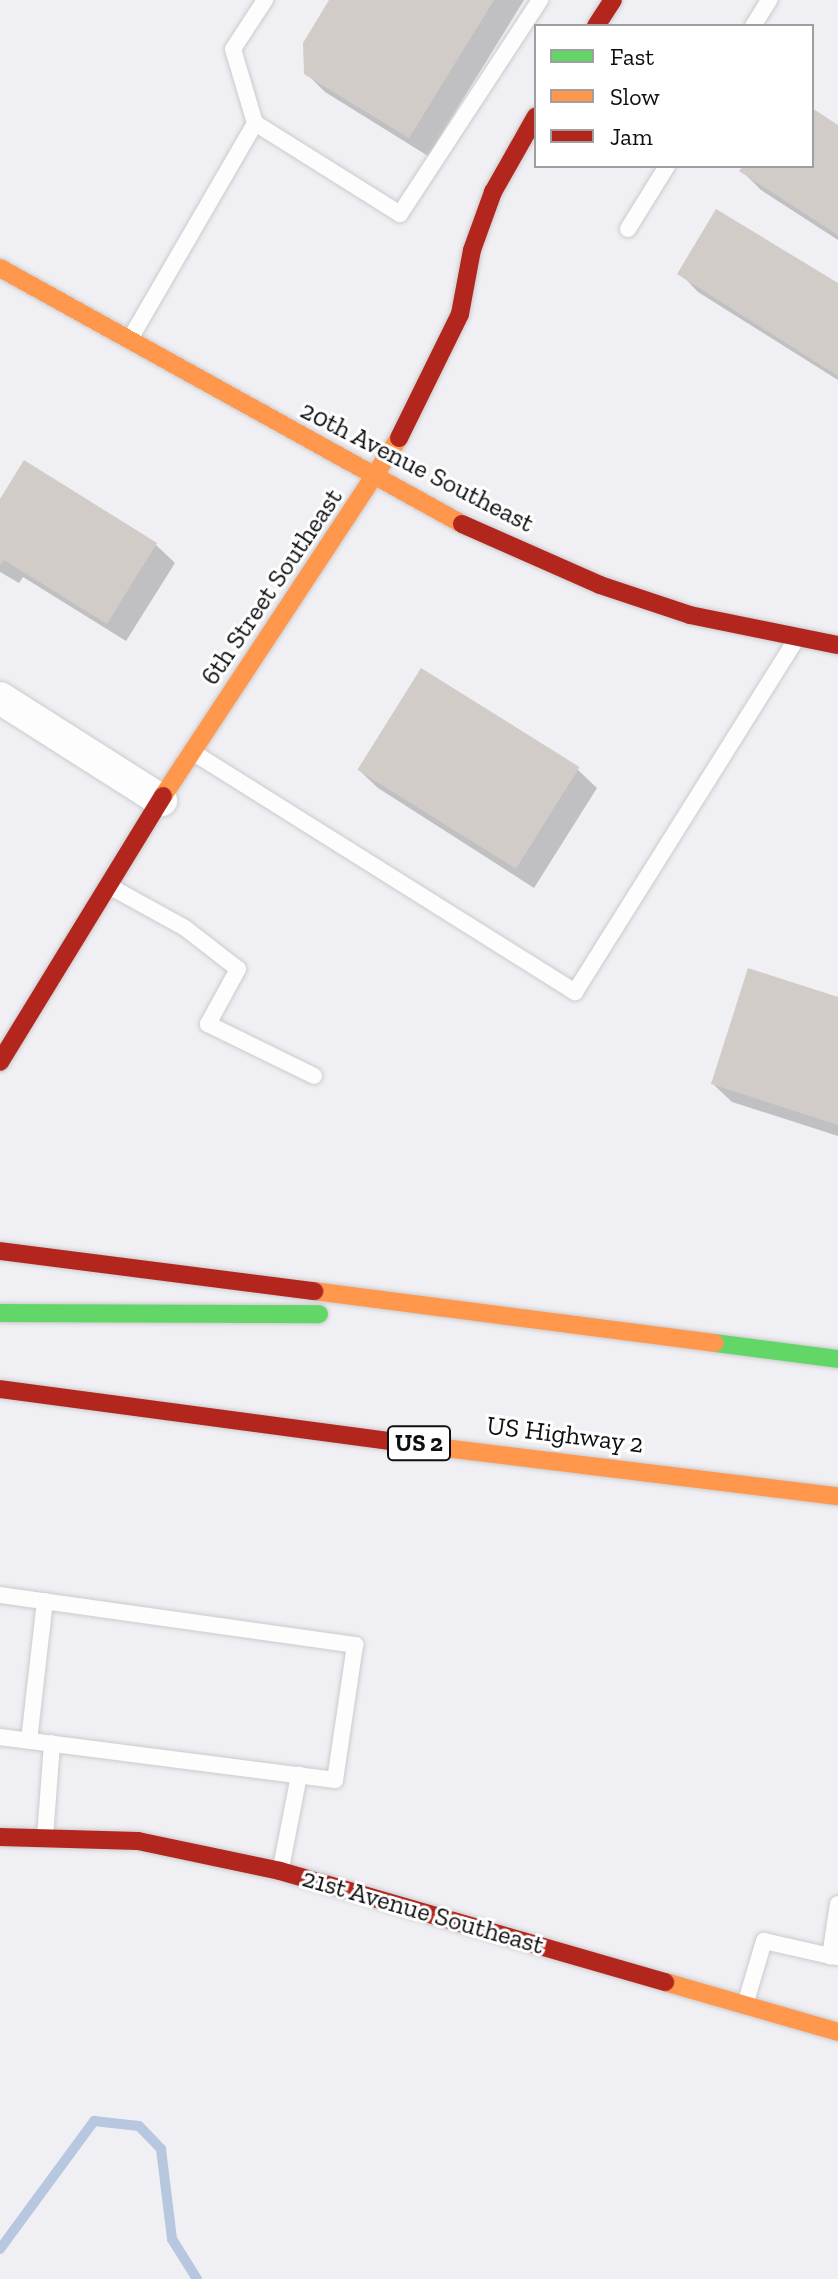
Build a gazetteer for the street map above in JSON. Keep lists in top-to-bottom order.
{
  "streets": {
    "main road": [
      "20th Avenue Southeast",
      "6th Street Southeast",
      "US Highway 2",
      "US 2",
      "21st Avenue Southeast"
    ]
  },
  "crossings": [
    ["20th Avenue Southeast", "6th Street Southeast"]
  ],
  "legend": ["Fast", "Slow", "Jam"]
}
